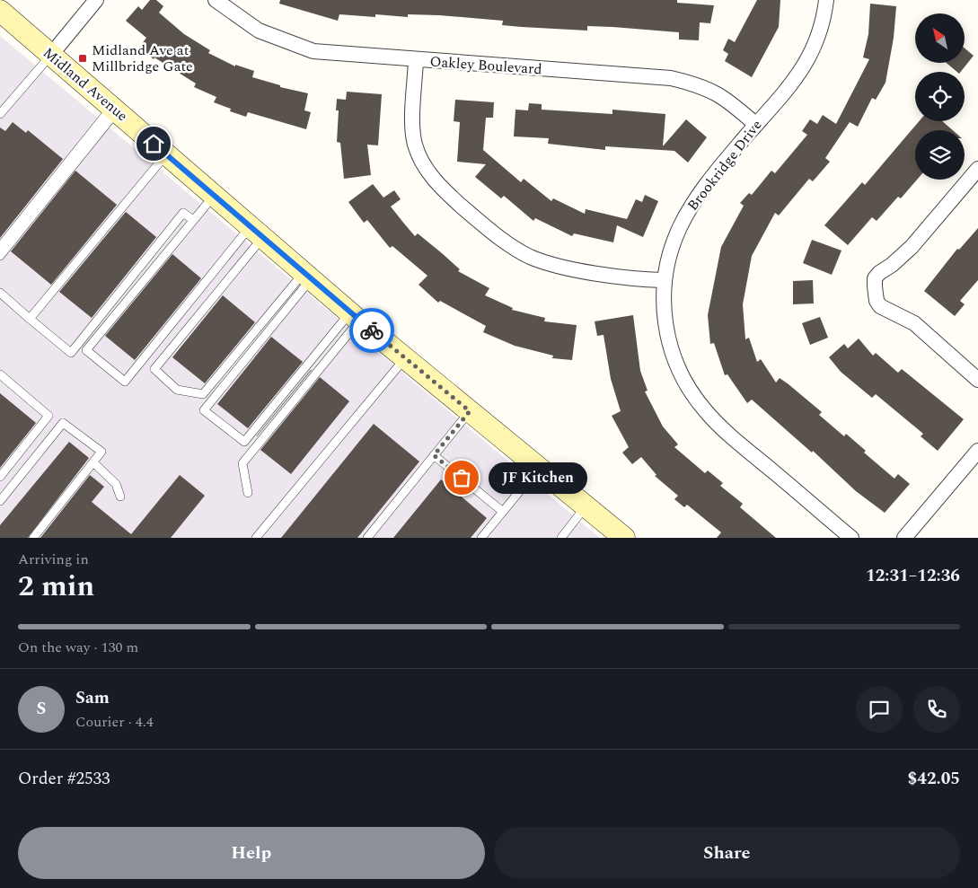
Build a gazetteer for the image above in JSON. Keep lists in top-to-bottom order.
{
  "streets": {
    "main road": ["Midland Avenue"],
    "street": ["Oakley Boulevard", "Brookridge Drive"]
  },
  "crossings": [
    ["Oakley Boulevard", "Brookridge Drive"]
  ],
  "places": {
    "transit": ["Midland Ave at Millbridge Gate"],
    "other": ["JF Kitchen"]
  },
  "north": "top left",
  "page": {
    "bubble": "JF Kitchen",
    "heading": ["2 min", "Arriving in", "12:31–12:36"],
    "panel": [
      "Sam",
      "Courier · 4.4",
      "Order #2533",
      "$42.05"
    ],
    "bar": "On the way · 130 m",
    "round": "S",
    "buttons": ["Help", "Share"]
  }
}
